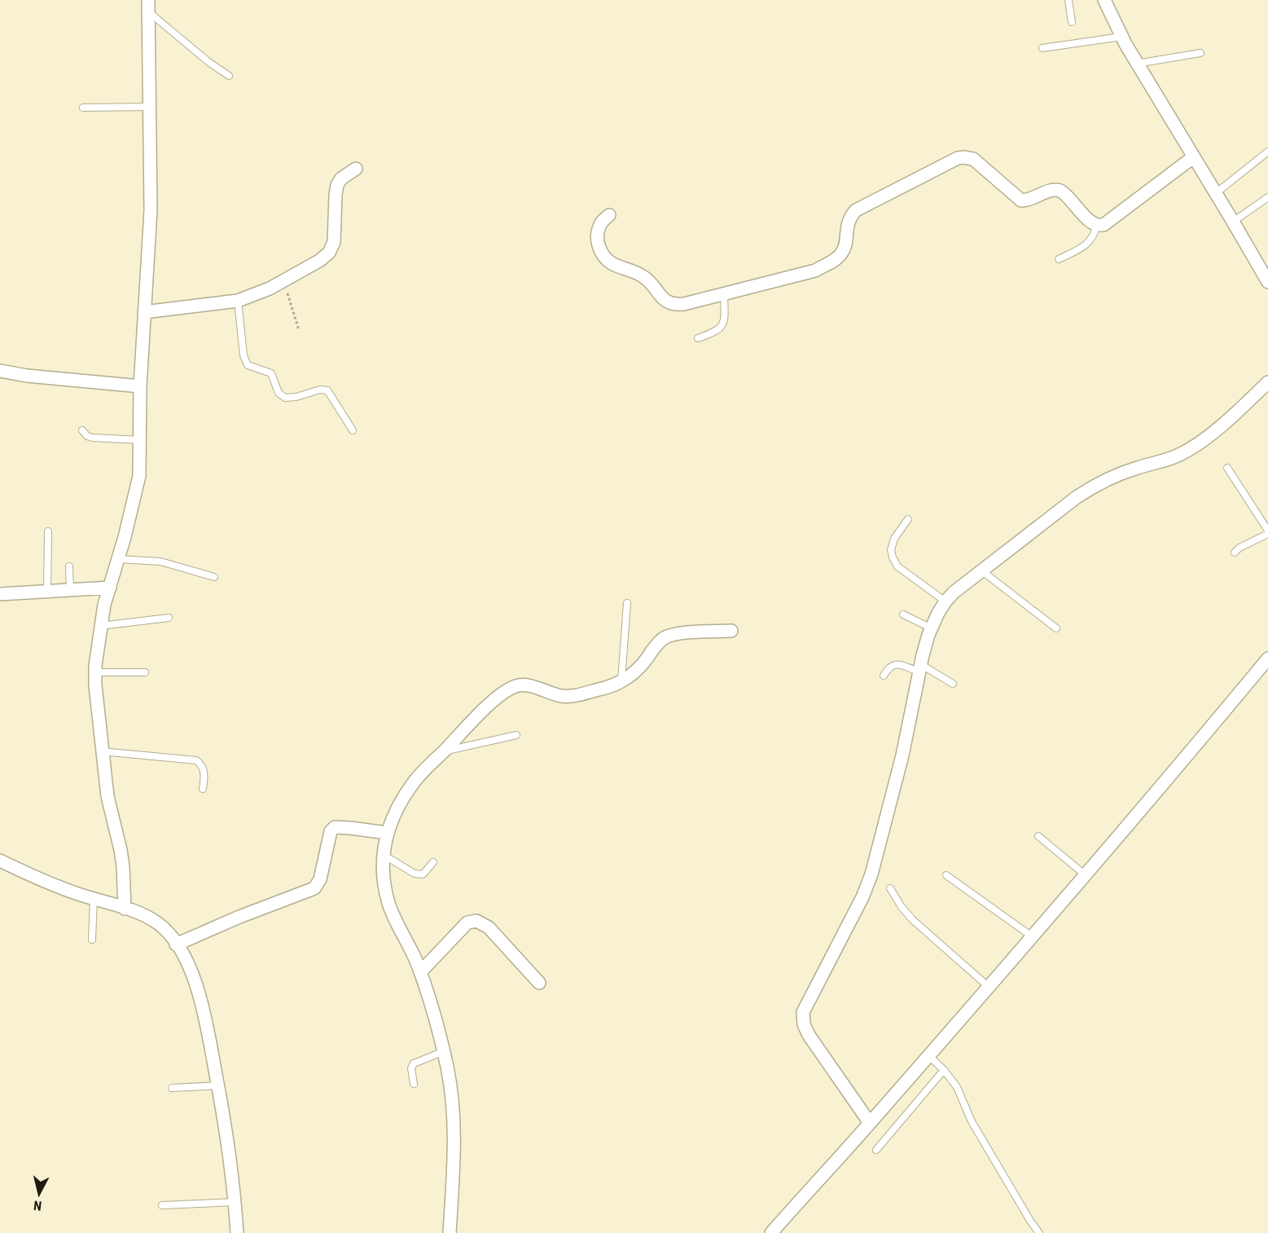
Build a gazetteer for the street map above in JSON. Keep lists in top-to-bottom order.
{
  "north": "bottom"
}
